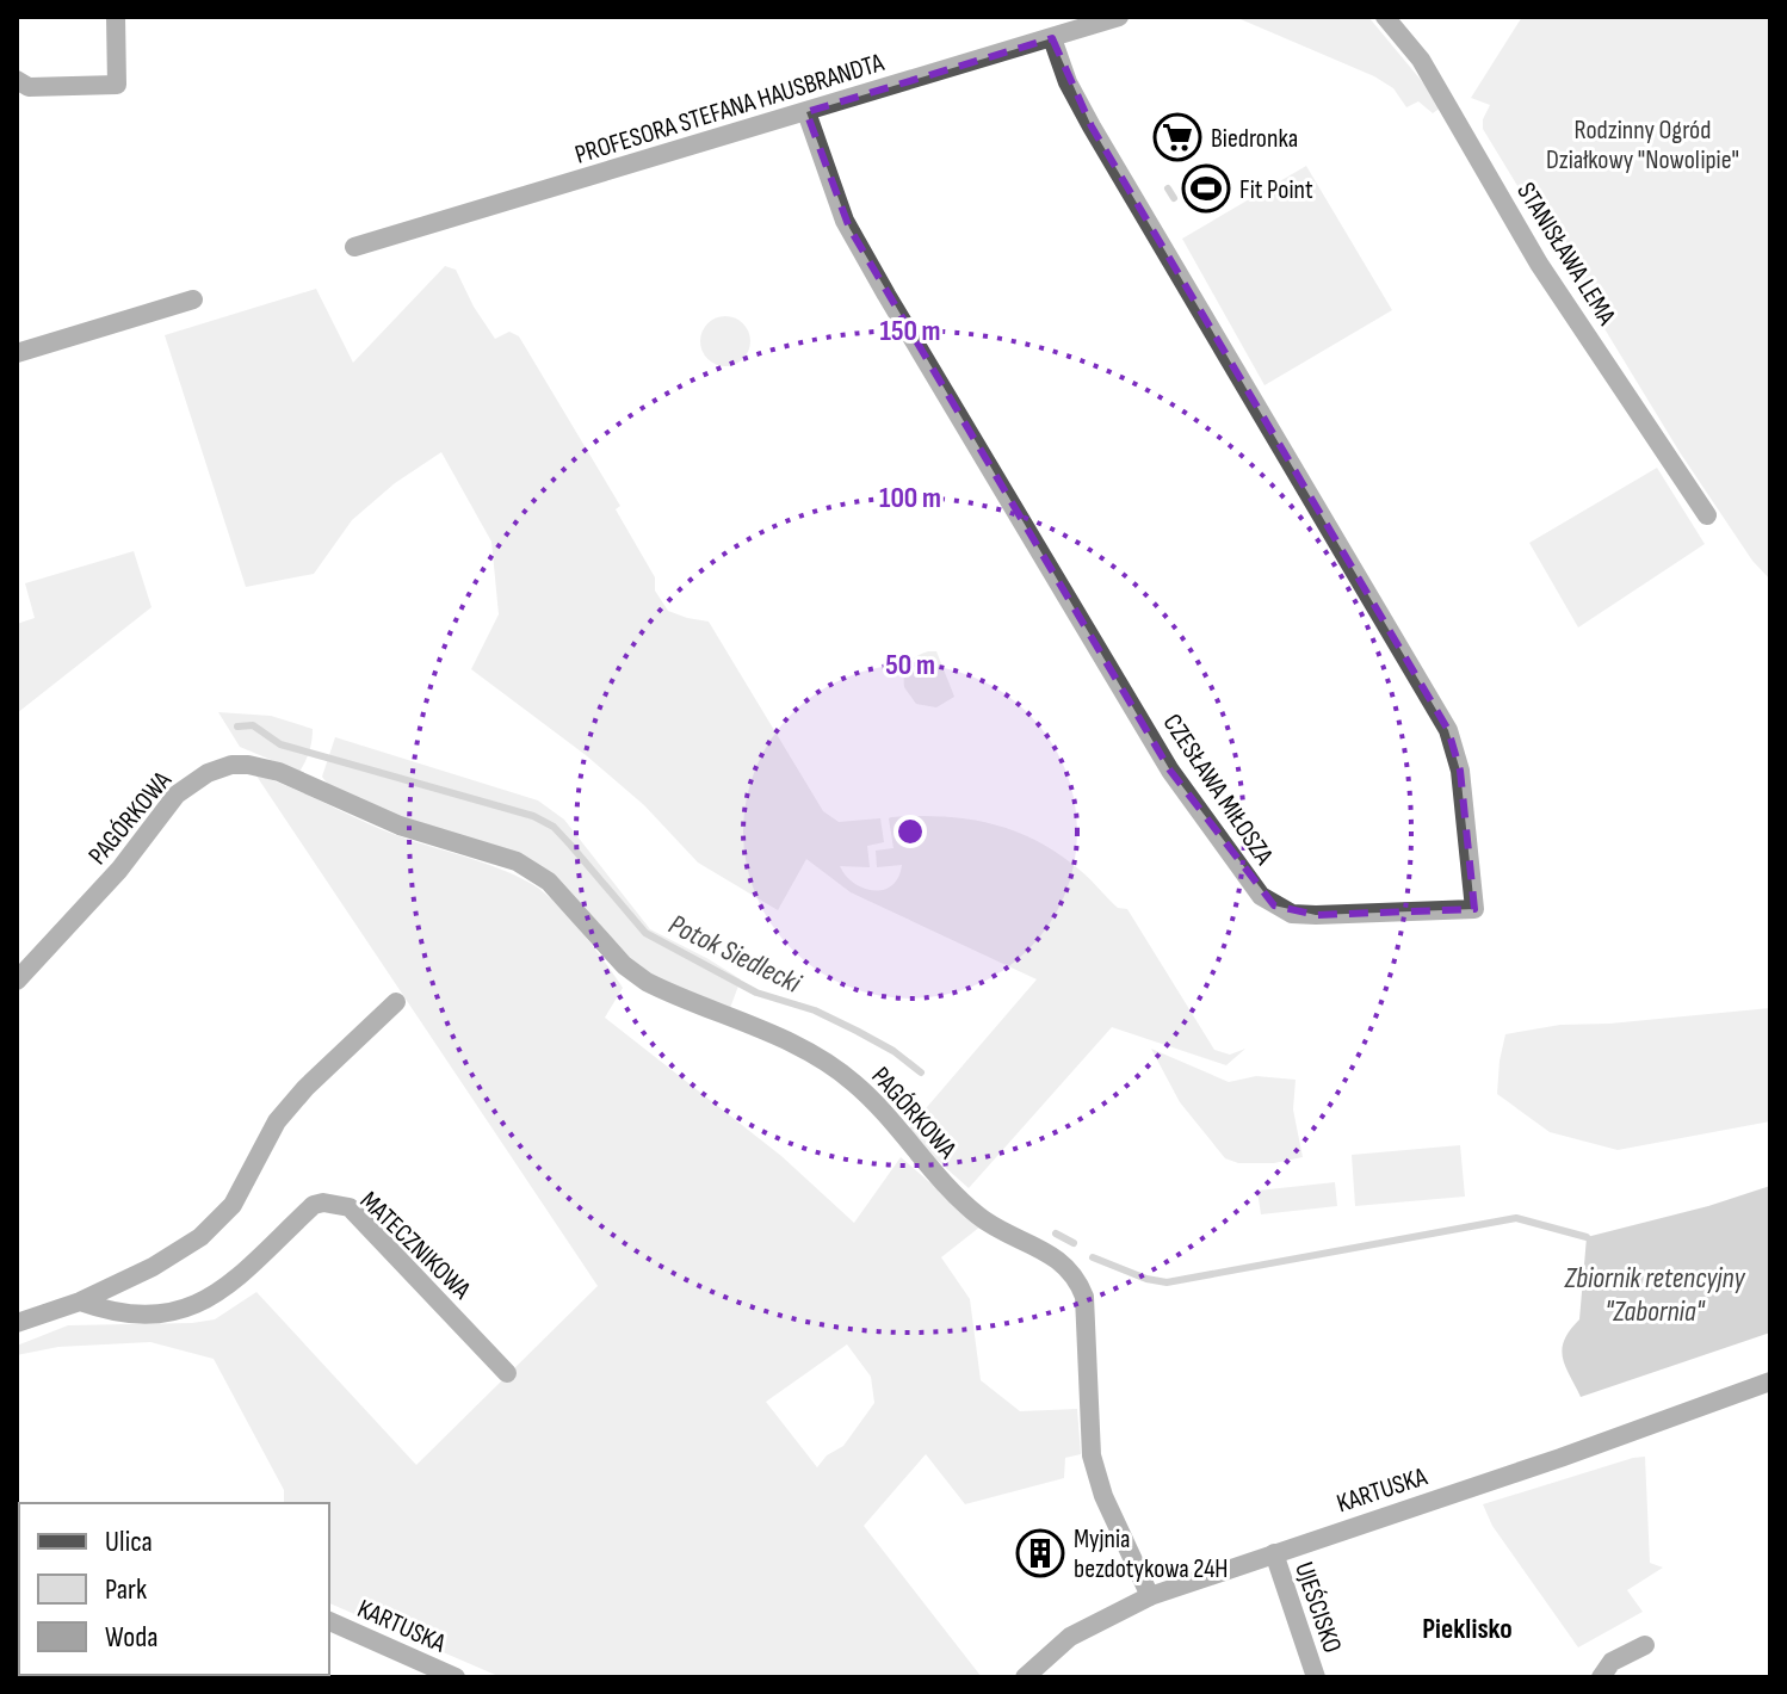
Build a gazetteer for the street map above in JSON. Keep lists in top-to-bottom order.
{
  "streets": {
    "street": [
      "PROFESORA STEFANA HAUSBRANDTA",
      "STANISŁAWA LEMA",
      "CZESŁAWA MIŁOSZA",
      "PAGÓRKOWA",
      "MATECZNIKOWA",
      "KARTUSKA",
      "UJEŚCISKO"
    ]
  },
  "crossings": [
    ["PROFESORA STEFANA HAUSBRANDTA", "CZESŁAWA MIŁOSZA"],
    ["PAGÓRKOWA", "KARTUSKA"],
    ["KARTUSKA", "UJEŚCISKO"]
  ],
  "districts": ["Pieklisko"],
  "water": ["Potok Siedlecki", "Zbiornik retencyjny \"Zabornia\""],
  "parks": ["Rodzinny Ogród Działkowy \"Nowolipie\""],
  "places": {
    "supermarket": ["Biedronka"],
    "sports": ["Fit Point"],
    "building": ["Myjnia bezdotykowa 24H"]
  },
  "legend": ["Ulica", "Park", "Woda"],
  "rings": ["150 m", "100 m", "50 m"]
}
